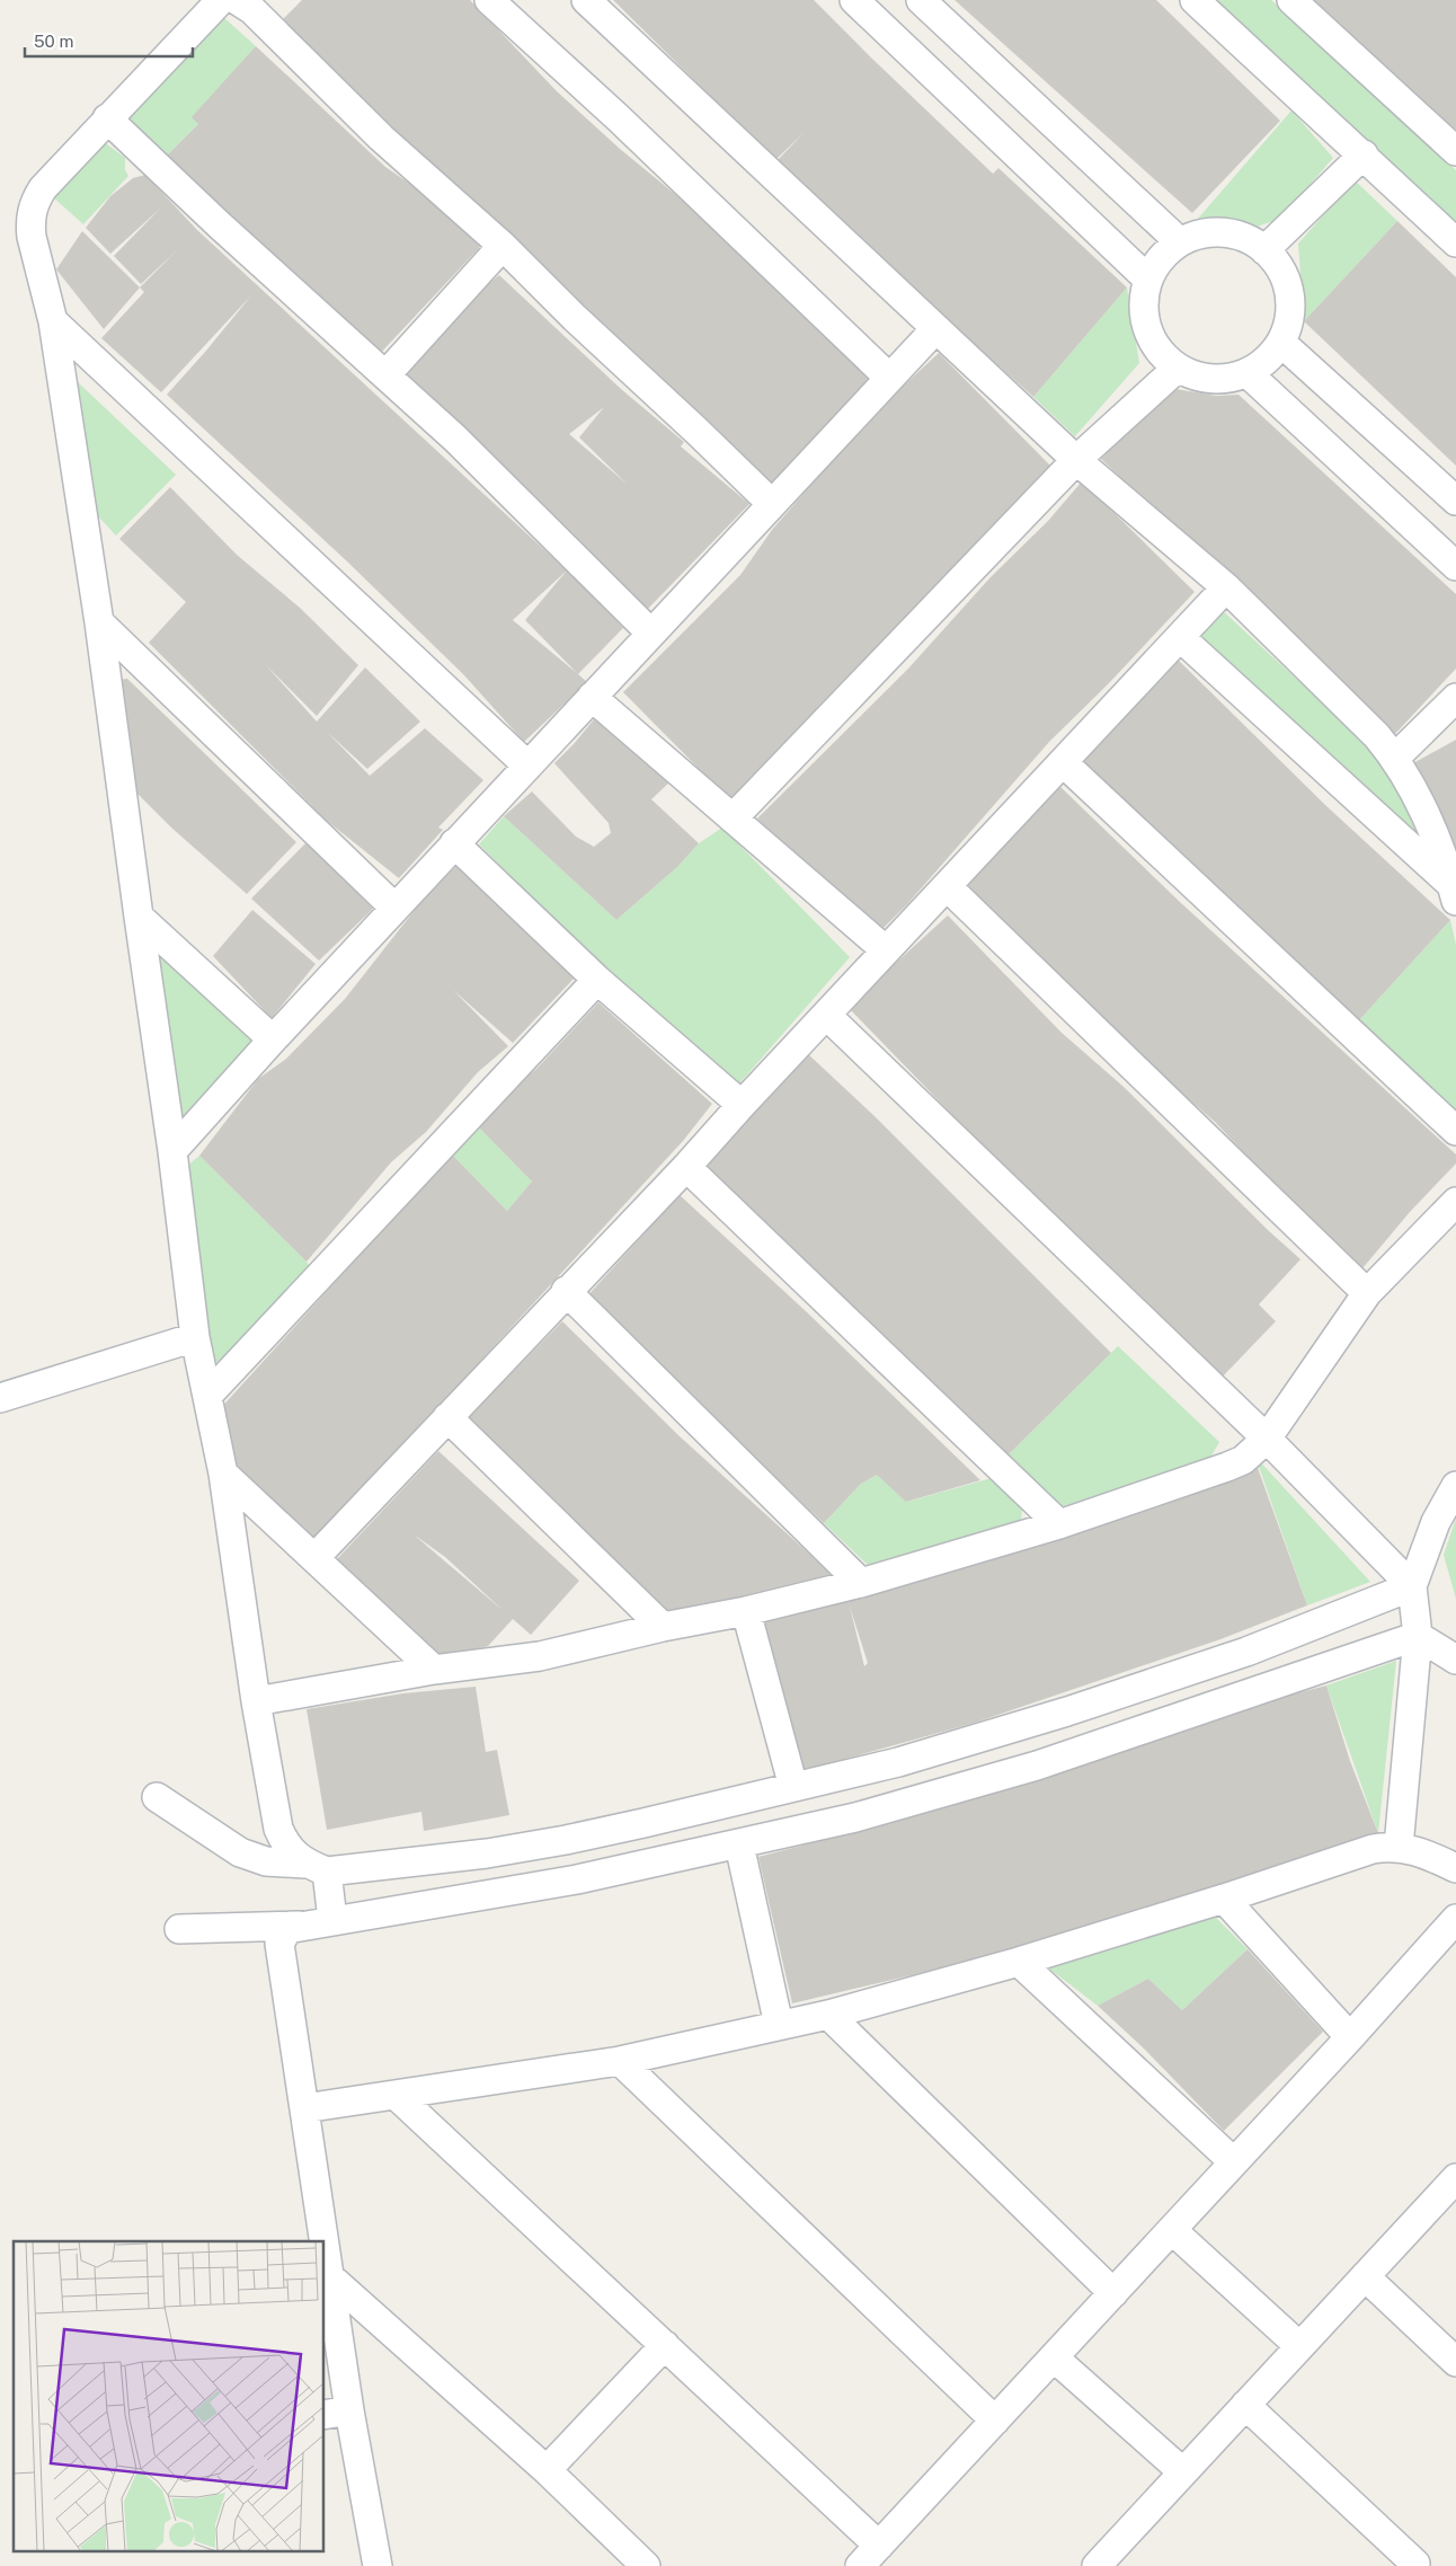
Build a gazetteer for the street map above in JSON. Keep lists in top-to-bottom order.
{
  "scale_bar": "50 m"
}
